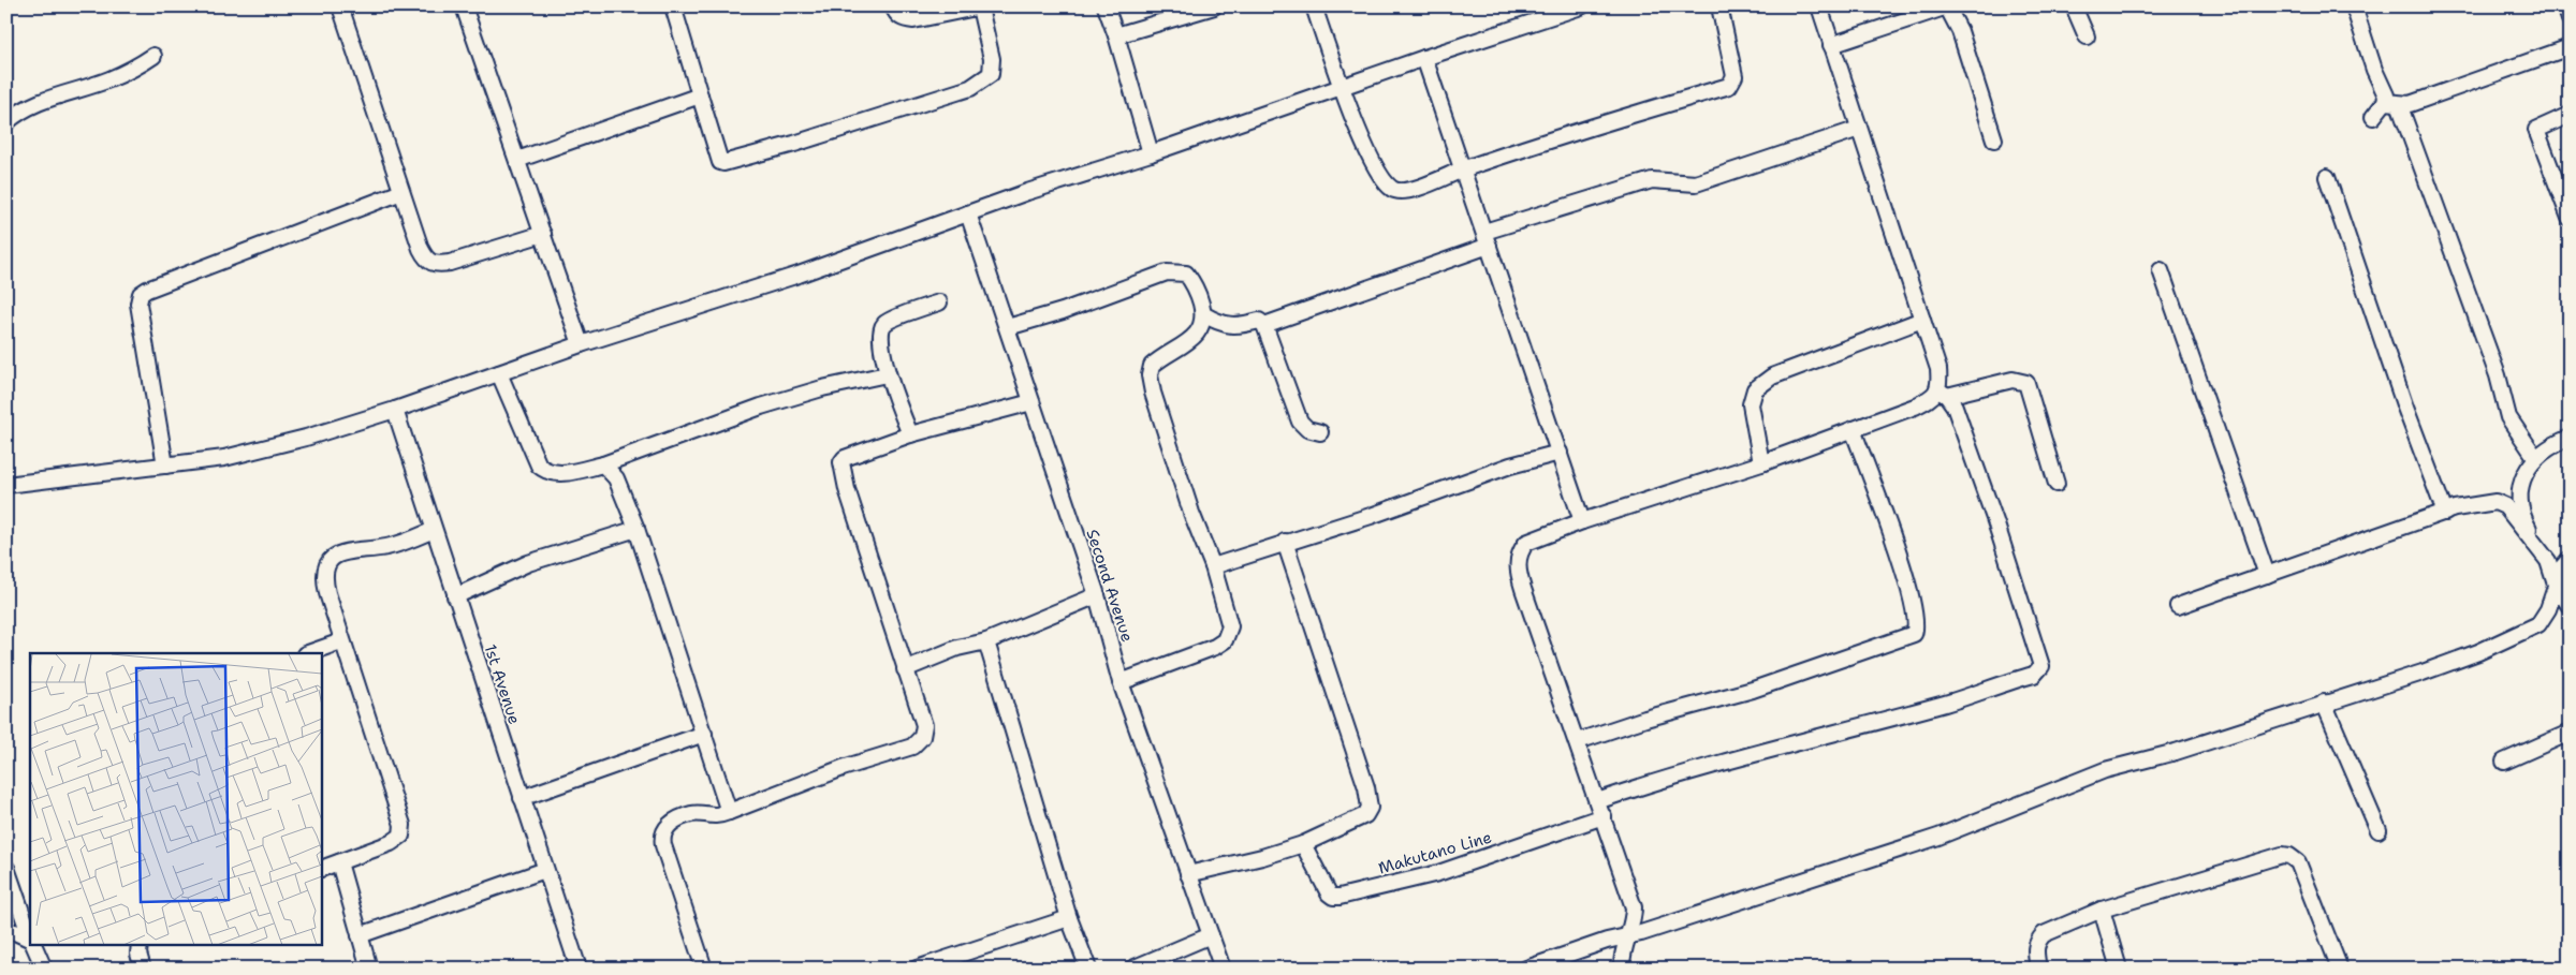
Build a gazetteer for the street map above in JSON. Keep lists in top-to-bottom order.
{
  "streets": {
    "street": ["Second Avenue", "1st Avenue", "Makutano Line"]
  }
}
